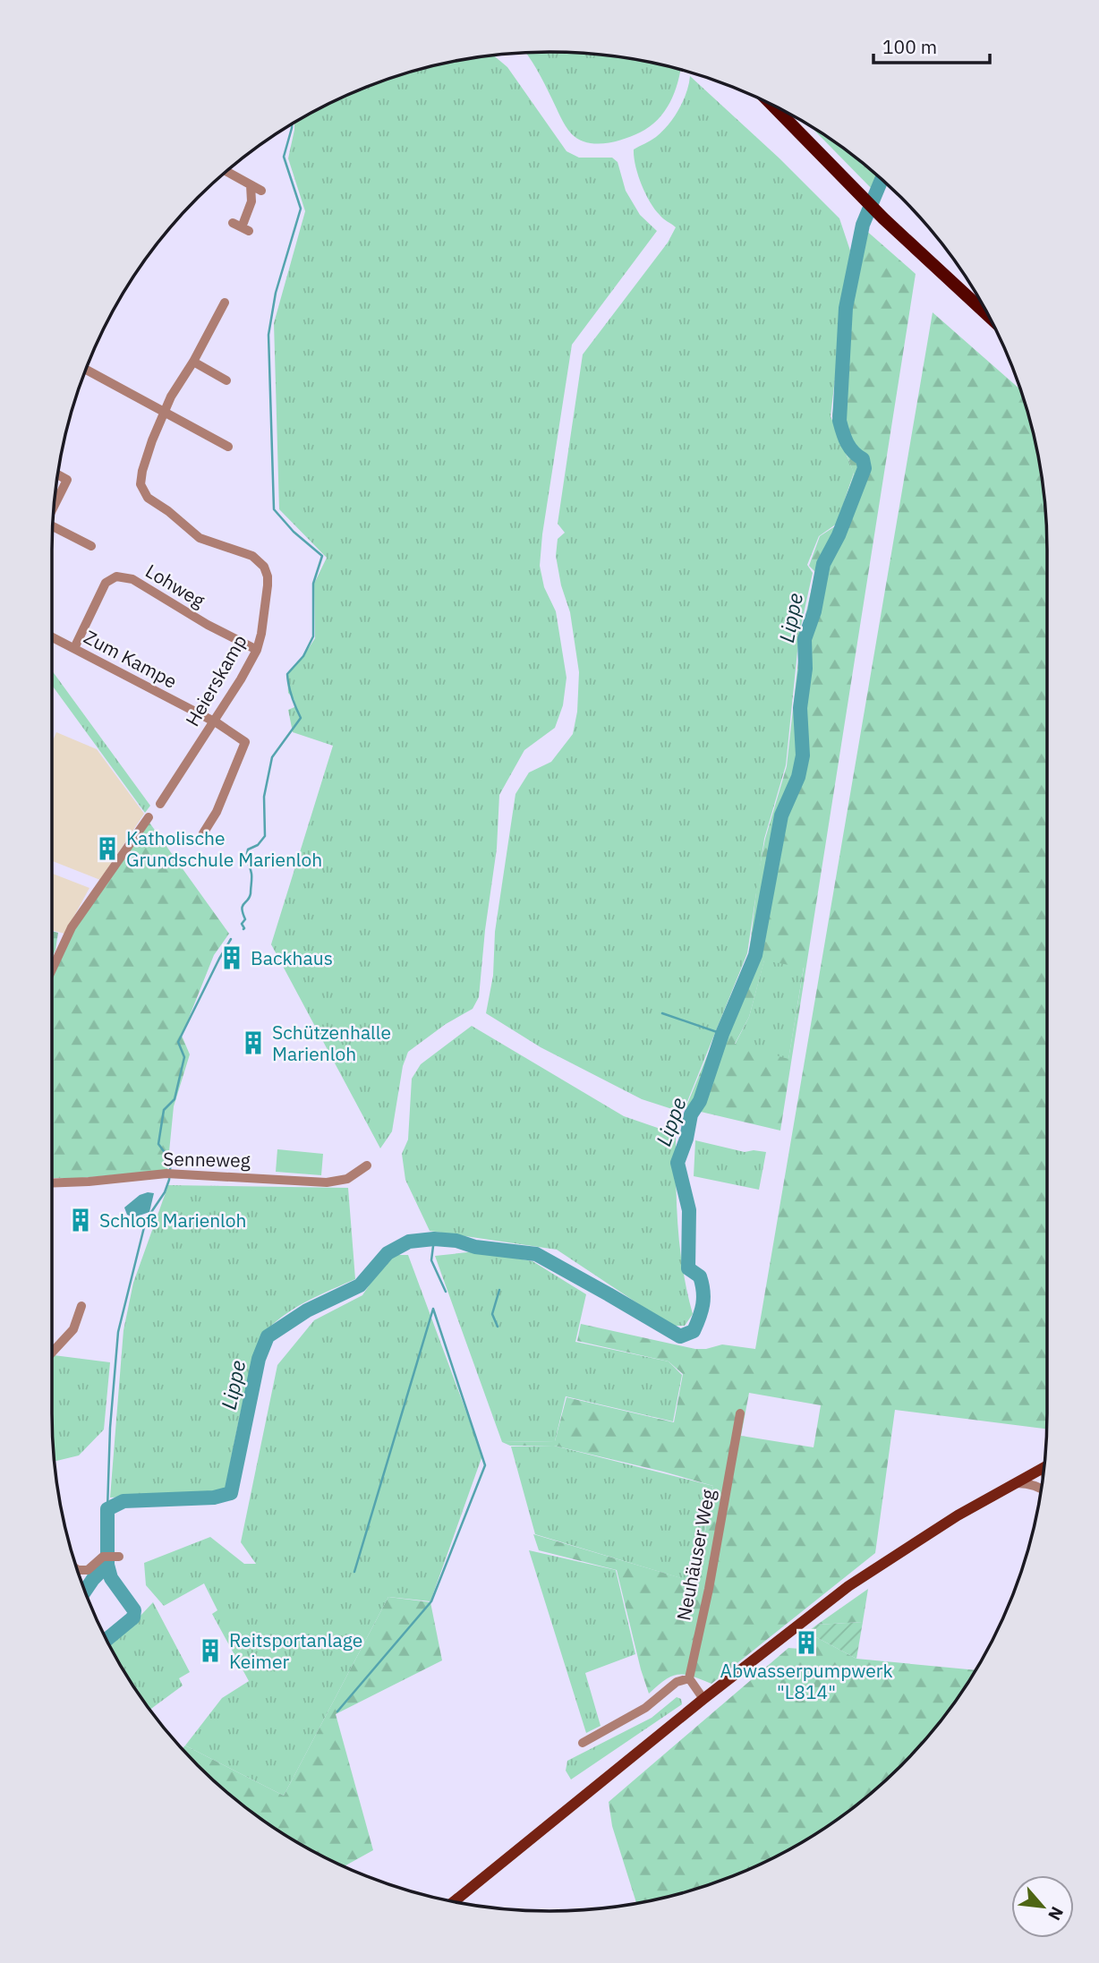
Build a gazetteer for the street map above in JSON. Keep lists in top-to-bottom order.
{
  "streets": {
    "street": [
      "Lohweg",
      "Zum Kampe",
      "Heierskamp",
      "Senneweg",
      "Neuhäuser Weg"
    ]
  },
  "crossings": [
    ["Lohweg", "Zum Kampe"],
    ["Lohweg", "Heierskamp"],
    ["Zum Kampe", "Heierskamp"]
  ],
  "water": ["Lippe"],
  "places": {
    "building": [
      "Katholische Grundschule Marienloh",
      "Backhaus",
      "Schützenhalle Marienloh",
      "Schloß Marienloh",
      "Abwasserpumpwerk \"L814\"",
      "Reitsportanlage Keimer"
    ]
  },
  "scale_bar": "100 m",
  "north": "bottom right"
}
